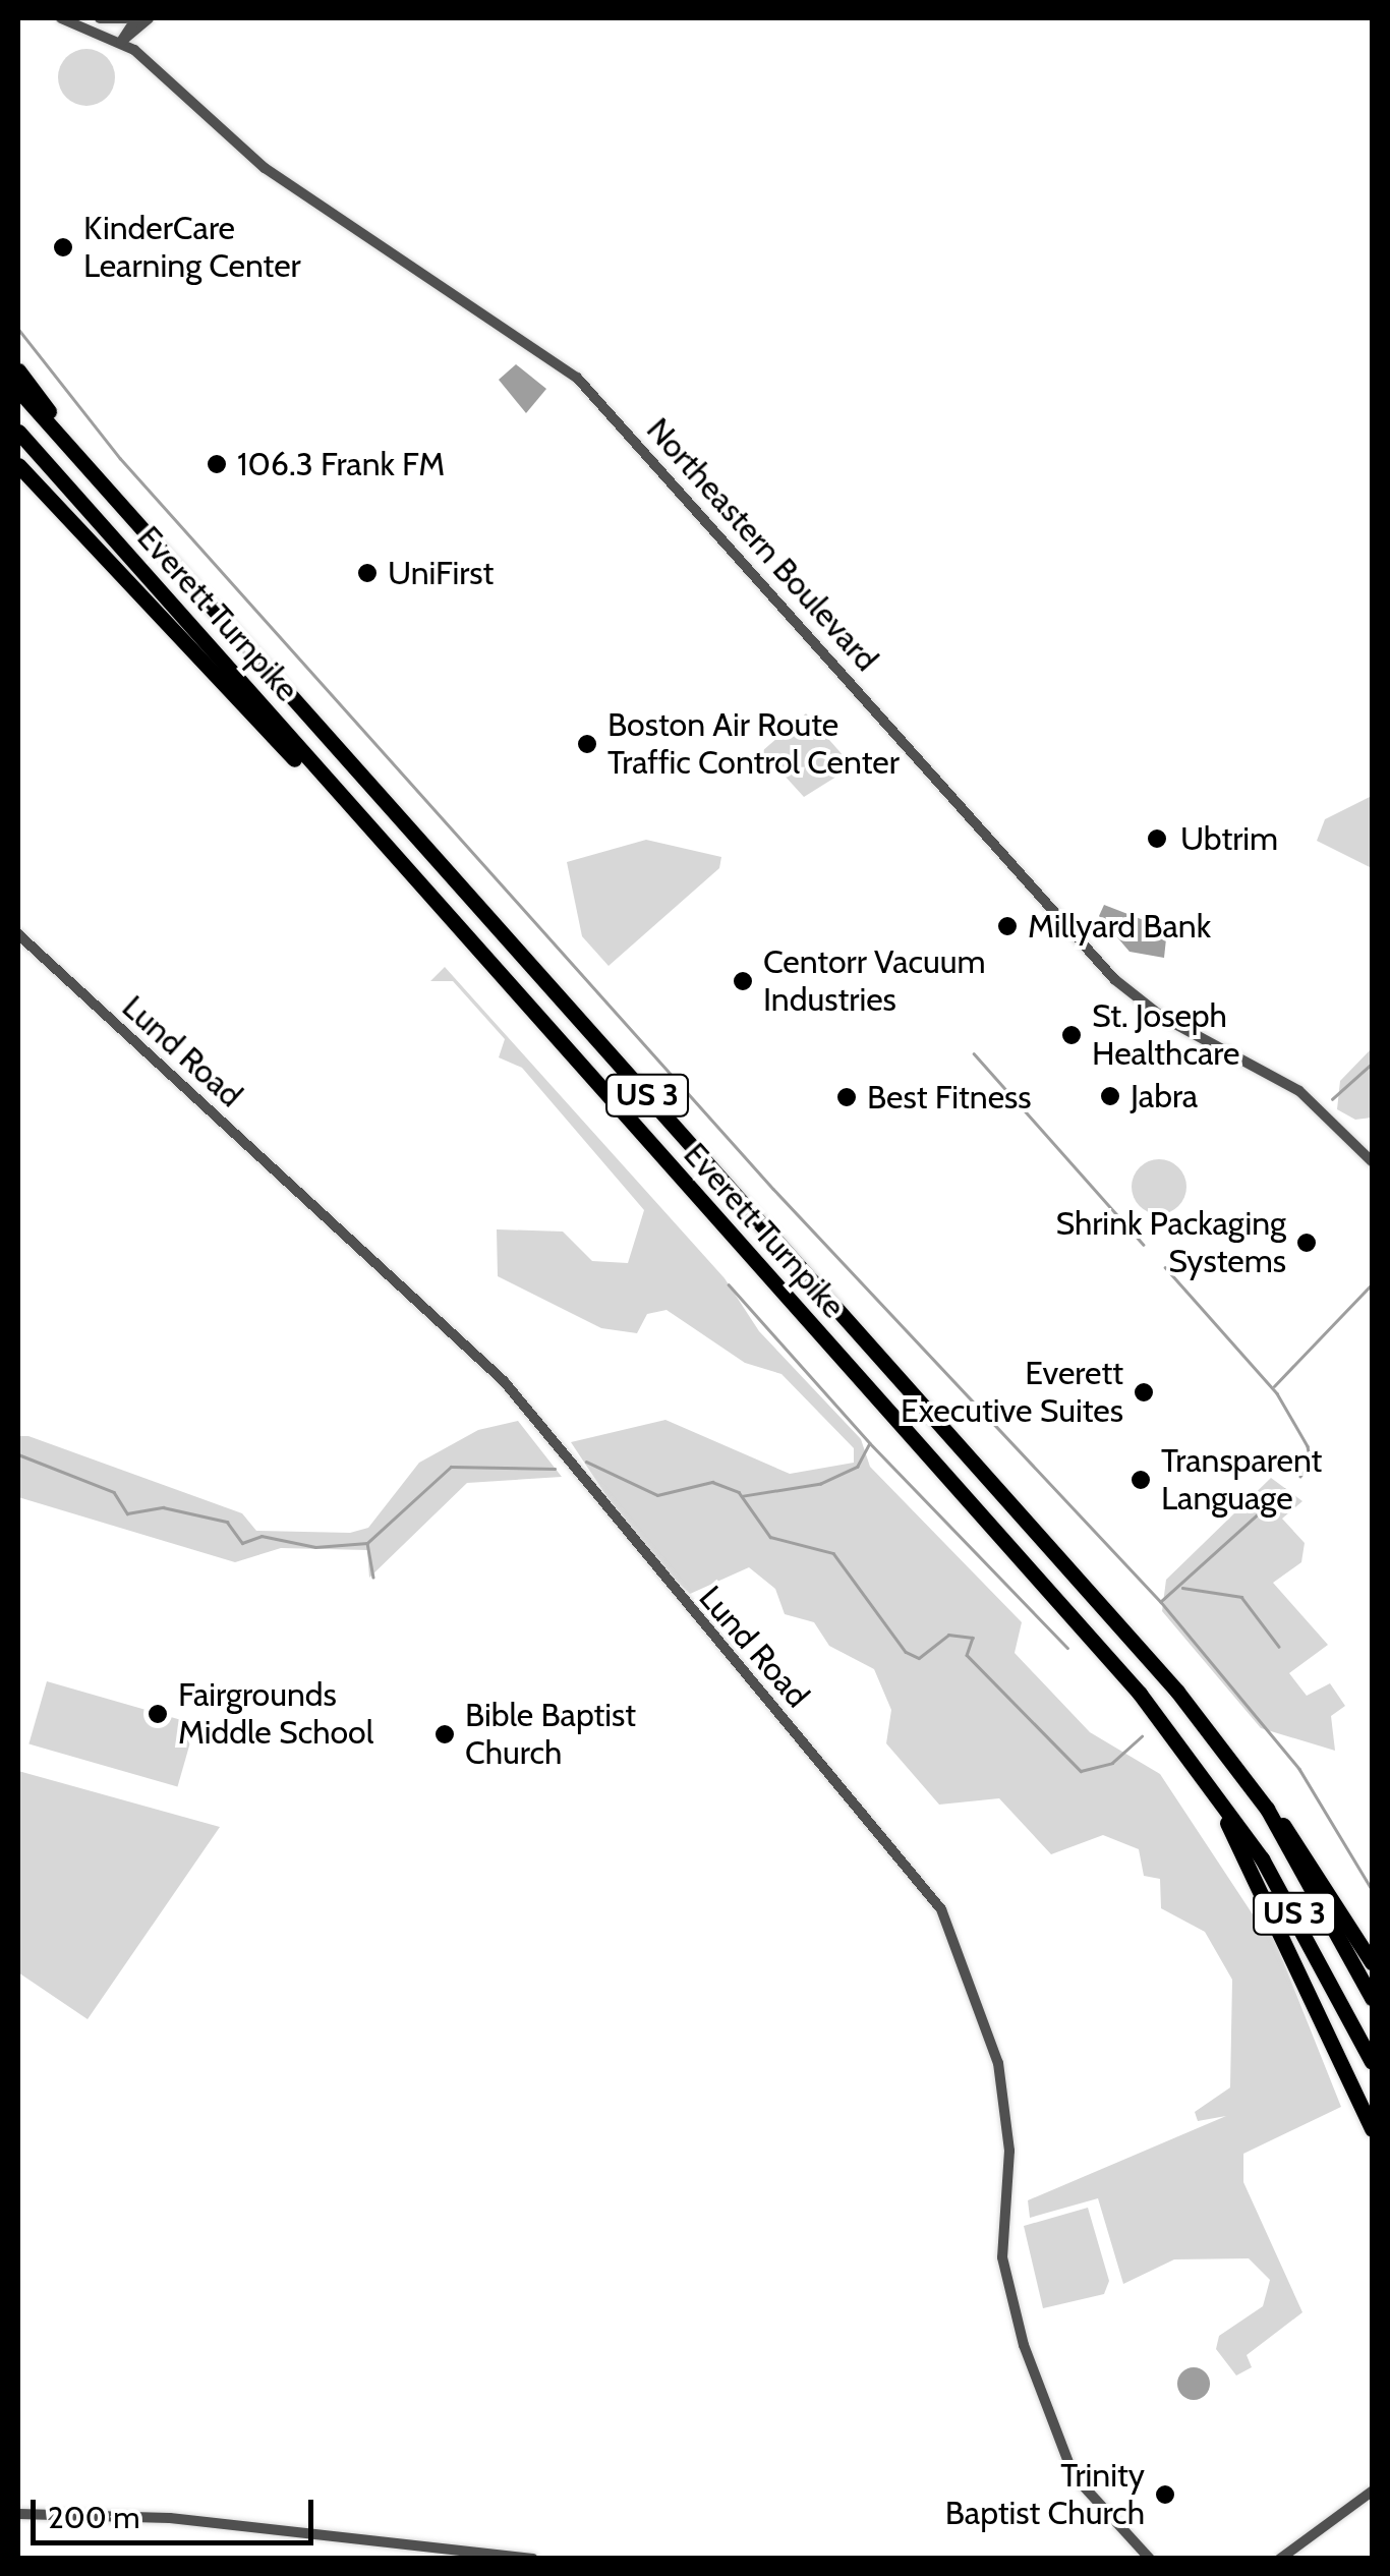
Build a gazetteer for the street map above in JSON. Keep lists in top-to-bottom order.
{
  "streets": {
    "highway": ["Everett Turnpike", "US 3"],
    "street": ["Northeastern Boulevard", "Lund Road"]
  },
  "places": [
    "KinderCare Learning Center",
    "106.3 Frank FM",
    "UniFirst",
    "Boston Air Route Traffic Control Center",
    "Ubtrim",
    "Millyard Bank",
    "Centorr Vacuum Industries",
    "St. Joseph Healthcare",
    "Jabra",
    "Best Fitness",
    "Shrink Packaging Systems",
    "Everett Executive Suites",
    "Transparent Language",
    "Fairgrounds Middle School",
    "Bible Baptist Church",
    "Trinity Baptist Church"
  ],
  "scale_bar": "200 m"
}
